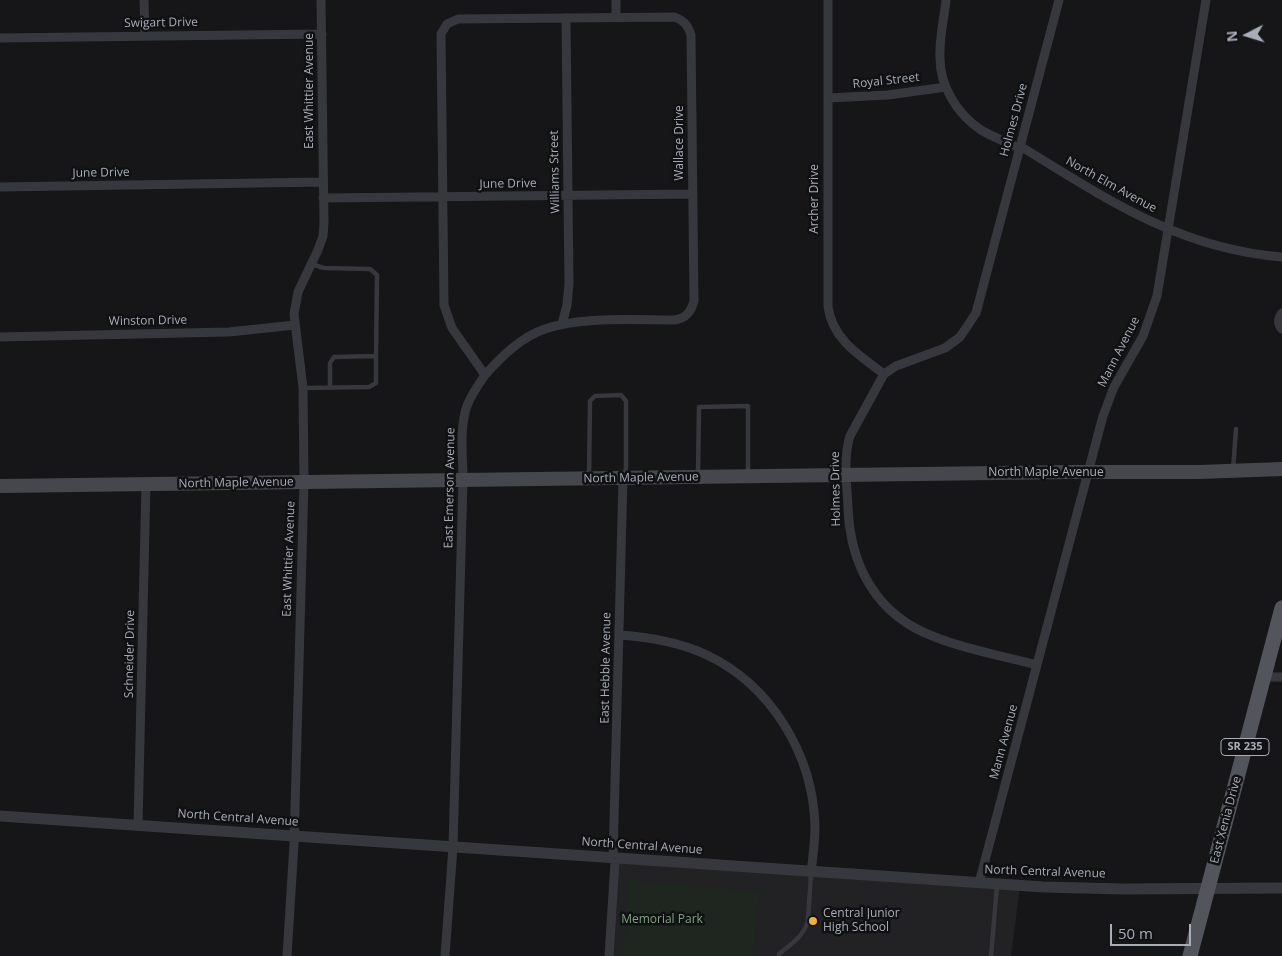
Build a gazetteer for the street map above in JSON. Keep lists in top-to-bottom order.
{
  "streets": {
    "main road": ["North Maple Avenue", "SR 235", "East Xenia Drive"],
    "street": [
      "Swigart Drive",
      "Royal Street",
      "East Whittier Avenue",
      "Holmes Drive",
      "Wallace Drive",
      "Williams Street",
      "June Drive",
      "North Elm Avenue",
      "Archer Drive",
      "Winston Drive",
      "Mann Avenue",
      "East Emerson Avenue",
      "Schneider Drive",
      "East Hebble Avenue",
      "North Central Avenue"
    ]
  },
  "crossings": [
    ["Swigart Drive", "East Whittier Avenue"],
    ["Royal Street", "North Elm Avenue"],
    ["Royal Street", "Archer Drive"],
    ["East Whittier Avenue", "June Drive"],
    ["East Whittier Avenue", "Winston Drive"],
    ["East Whittier Avenue", "North Maple Avenue"],
    ["East Whittier Avenue", "North Central Avenue"],
    ["Holmes Drive", "North Elm Avenue"],
    ["Holmes Drive", "Archer Drive"],
    ["Holmes Drive", "Mann Avenue"],
    ["Holmes Drive", "North Maple Avenue"],
    ["Wallace Drive", "Williams Street"],
    ["Wallace Drive", "June Drive"],
    ["Wallace Drive", "East Emerson Avenue"],
    ["Williams Street", "June Drive"],
    ["North Elm Avenue", "Mann Avenue"],
    ["Mann Avenue", "North Maple Avenue"],
    ["Mann Avenue", "North Central Avenue"],
    ["North Maple Avenue", "East Emerson Avenue"],
    ["North Maple Avenue", "Schneider Drive"],
    ["North Maple Avenue", "East Hebble Avenue"],
    ["East Emerson Avenue", "North Central Avenue"],
    ["Schneider Drive", "North Central Avenue"],
    ["East Hebble Avenue", "North Central Avenue"],
    ["SR 235", "North Central Avenue"],
    ["SR 235", "East Xenia Drive"],
    ["North Central Avenue", "East Xenia Drive"]
  ],
  "parks": ["Memorial Park"],
  "places": ["Central Junior High School"],
  "scale_bar": "50 m",
  "north": "left"
}
